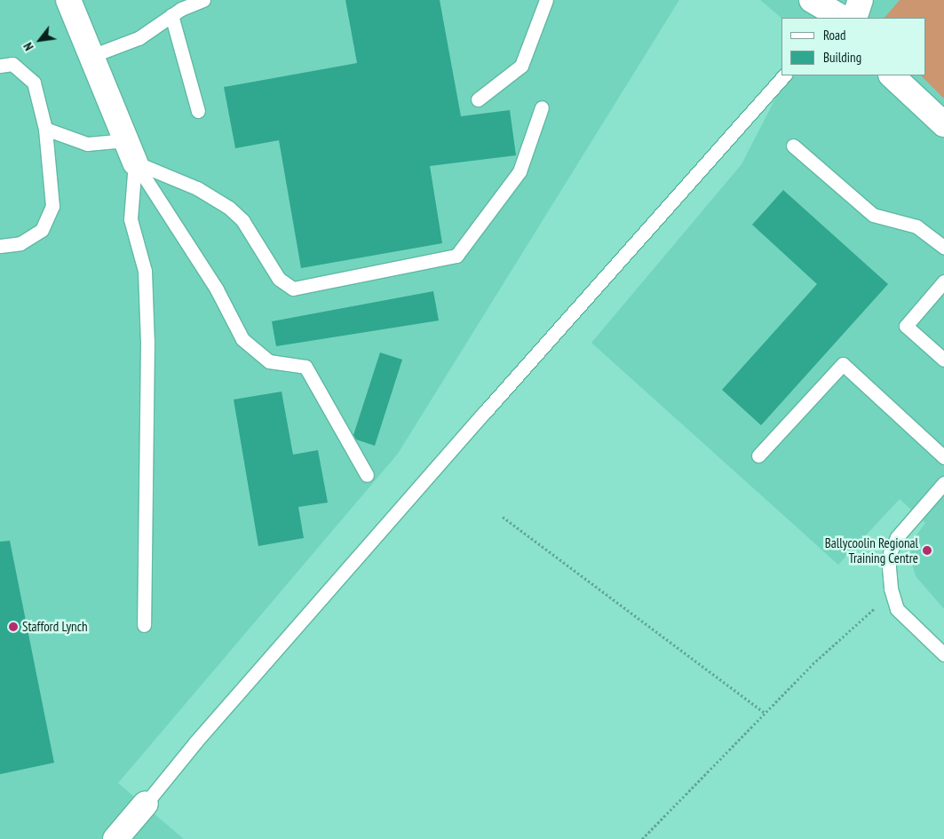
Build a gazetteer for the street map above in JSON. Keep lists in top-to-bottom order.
{
  "places": ["Ballycoolin Regional Training Centre", "Stafford Lynch"],
  "legend": ["Road", "Building"],
  "north": "bottom left"
}
